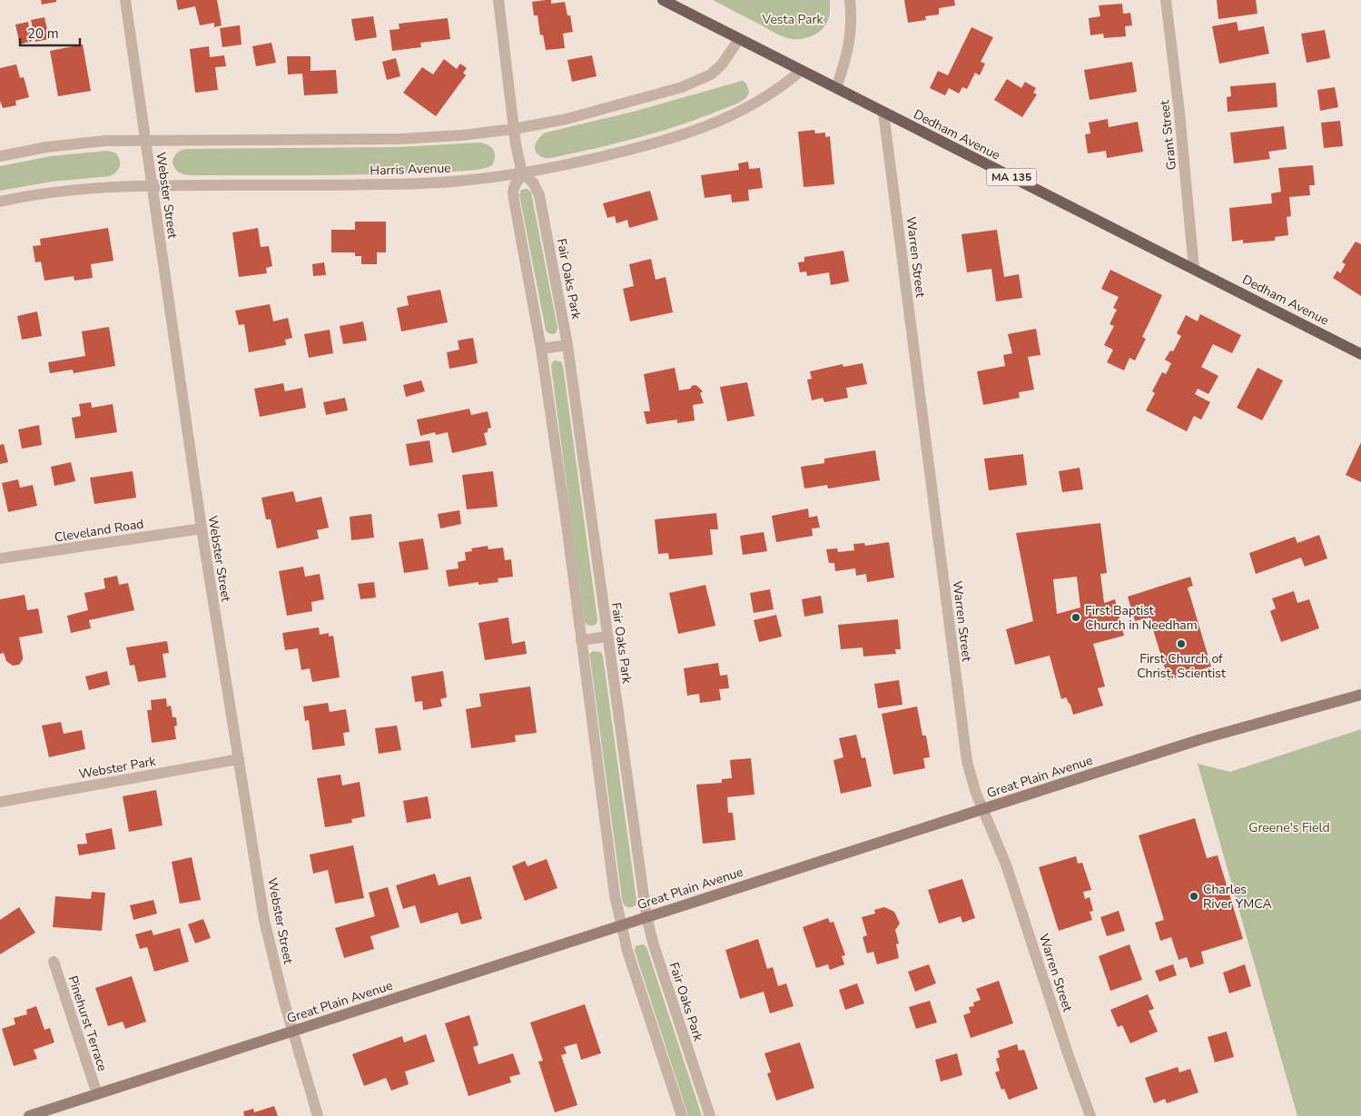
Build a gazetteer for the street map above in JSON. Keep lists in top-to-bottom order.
{
  "streets": {
    "main road": ["Dedham Avenue", "MA 135", "Great Plain Avenue"],
    "street": [
      "Grant Street",
      "Harris Avenue",
      "Webster Street",
      "Warren Street",
      "Fair Oaks Park",
      "Cleveland Road",
      "Webster Park",
      "Pinehurst Terrace"
    ]
  },
  "crossings": [
    ["Dedham Avenue", "Grant Street"],
    ["Dedham Avenue", "Harris Avenue"],
    ["Dedham Avenue", "Warren Street"],
    ["Harris Avenue", "Webster Street"],
    ["Harris Avenue", "Fair Oaks Park"],
    ["Webster Street", "Cleveland Road"],
    ["Webster Street", "Webster Park"],
    ["Webster Street", "Great Plain Avenue"],
    ["Warren Street", "Great Plain Avenue"],
    ["Fair Oaks Park", "Great Plain Avenue"],
    ["Great Plain Avenue", "Pinehurst Terrace"]
  ],
  "parks": ["Vesta Park", "Greene's Field"],
  "places": ["First Baptist Church in Needham", "First Church of Christ, Scientist", "Charles River YMCA"],
  "scale_bar": "20 m"
}
